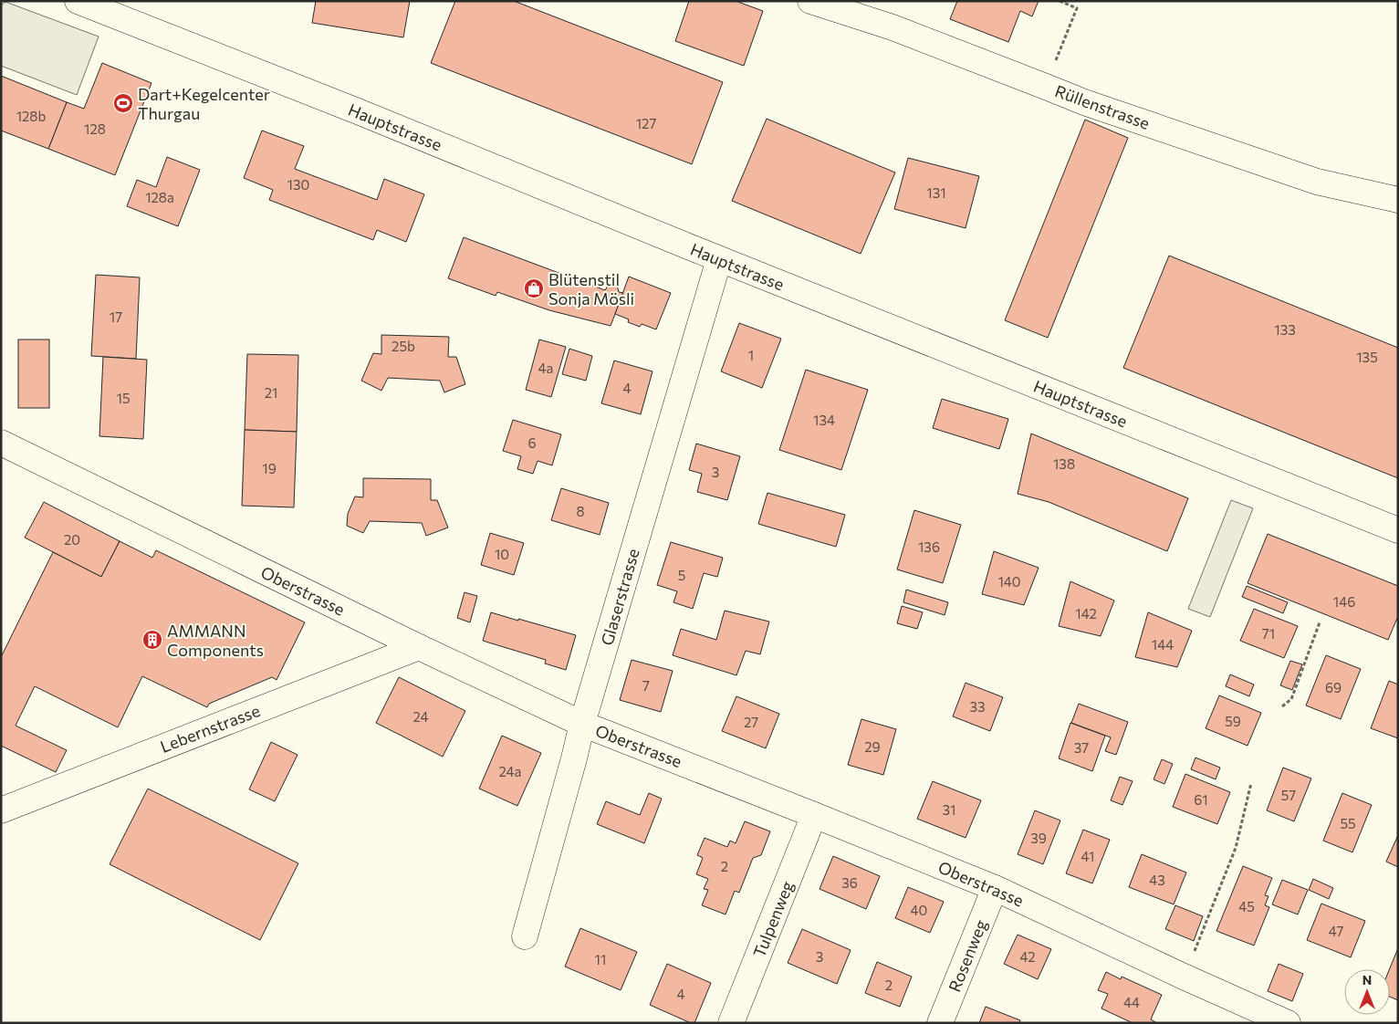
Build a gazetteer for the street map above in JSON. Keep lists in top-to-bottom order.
{
  "streets": {
    "street": [
      "Rüllenstrasse",
      "Hauptstrasse",
      "Oberstrasse",
      "Glaserstrasse",
      "Lebernstrasse",
      "Tulpenweg",
      "Rosenweg"
    ]
  },
  "crossings": [
    ["Hauptstrasse", "Glaserstrasse"],
    ["Oberstrasse", "Glaserstrasse"],
    ["Oberstrasse", "Lebernstrasse"],
    ["Oberstrasse", "Tulpenweg"],
    ["Oberstrasse", "Rosenweg"]
  ],
  "places": {
    "sports": ["Dart+Kegelcenter Thurgau"],
    "shop": ["Blütenstil Sonja Mösli"],
    "building": ["AMMANN Components"]
  },
  "house_numbers": [
    "128b",
    "127",
    "128",
    "130",
    "131",
    "128a",
    "17",
    "133",
    "25b",
    "1",
    "135",
    "4a",
    "4",
    "21",
    "15",
    "134",
    "6",
    "138",
    "19",
    "3",
    "8",
    "20",
    "136",
    "10",
    "5",
    "140",
    "146",
    "142",
    "71",
    "144",
    "7",
    "69",
    "33",
    "24",
    "59",
    "27",
    "29",
    "37",
    "24a",
    "57",
    "61",
    "31",
    "55",
    "39",
    "41",
    "2",
    "43",
    "36",
    "45",
    "40",
    "47",
    "3",
    "42",
    "11",
    "2",
    "4",
    "44"
  ],
  "north": "top"
}
